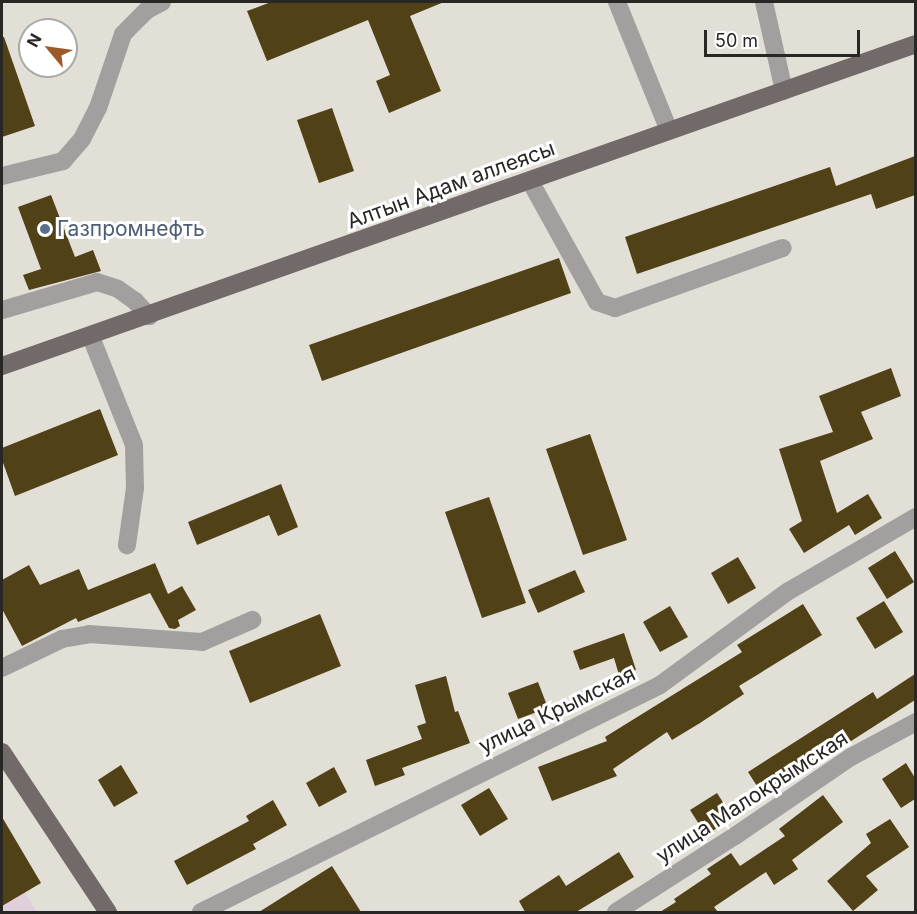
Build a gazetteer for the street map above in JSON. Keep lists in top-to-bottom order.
{
  "streets": {
    "main road": ["Алтын Адам аллеясы"],
    "street": ["улица Крымская", "улица Малокрымская"]
  },
  "places": ["Газпромнефть"],
  "scale_bar": "50 m",
  "north": "top left"
}
